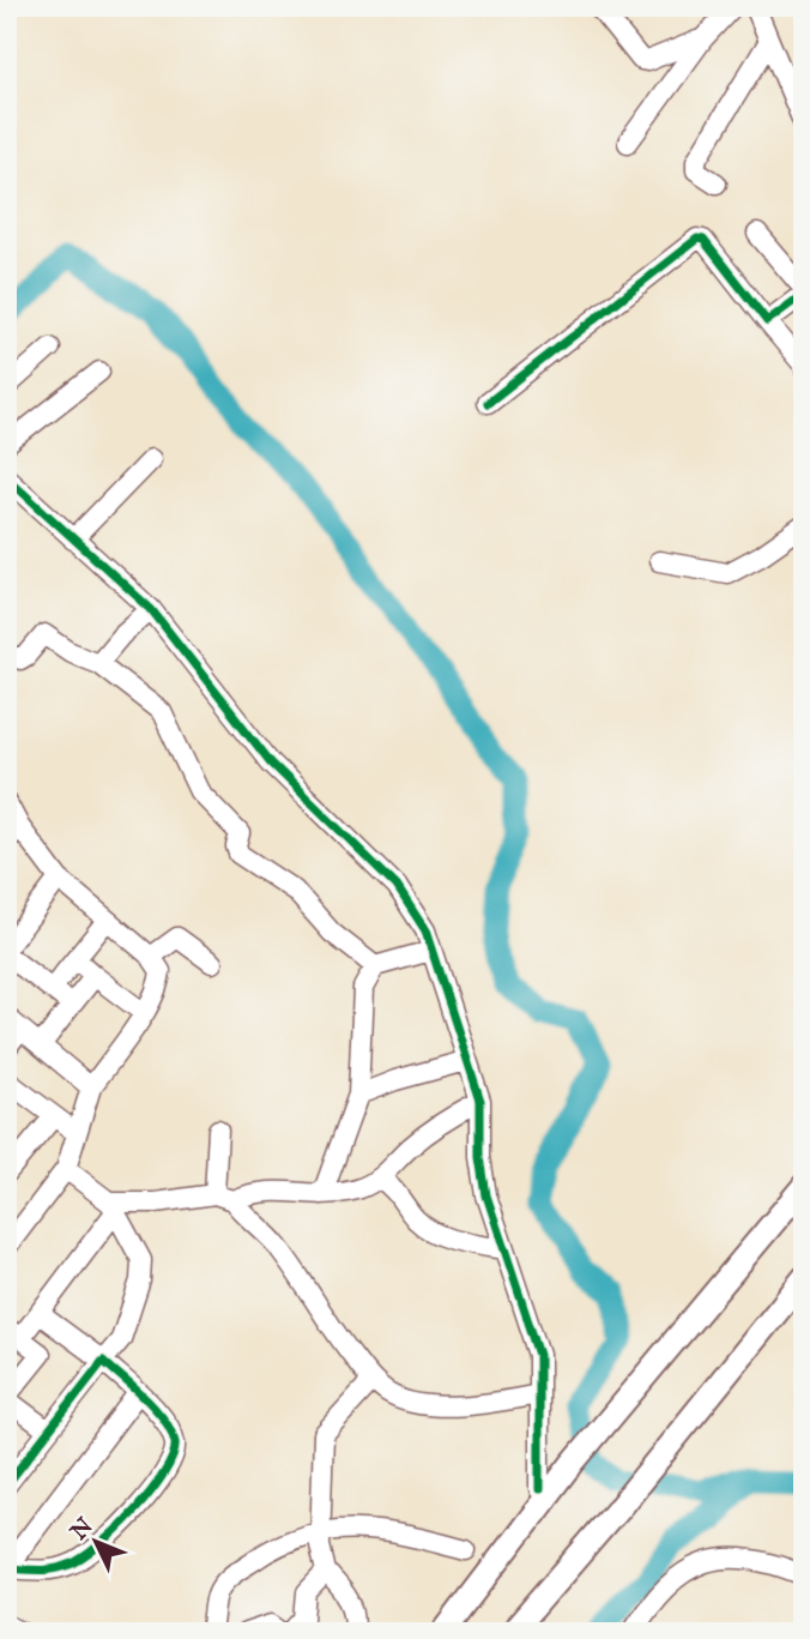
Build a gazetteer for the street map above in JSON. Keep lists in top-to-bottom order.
{
  "north": "top left"
}
